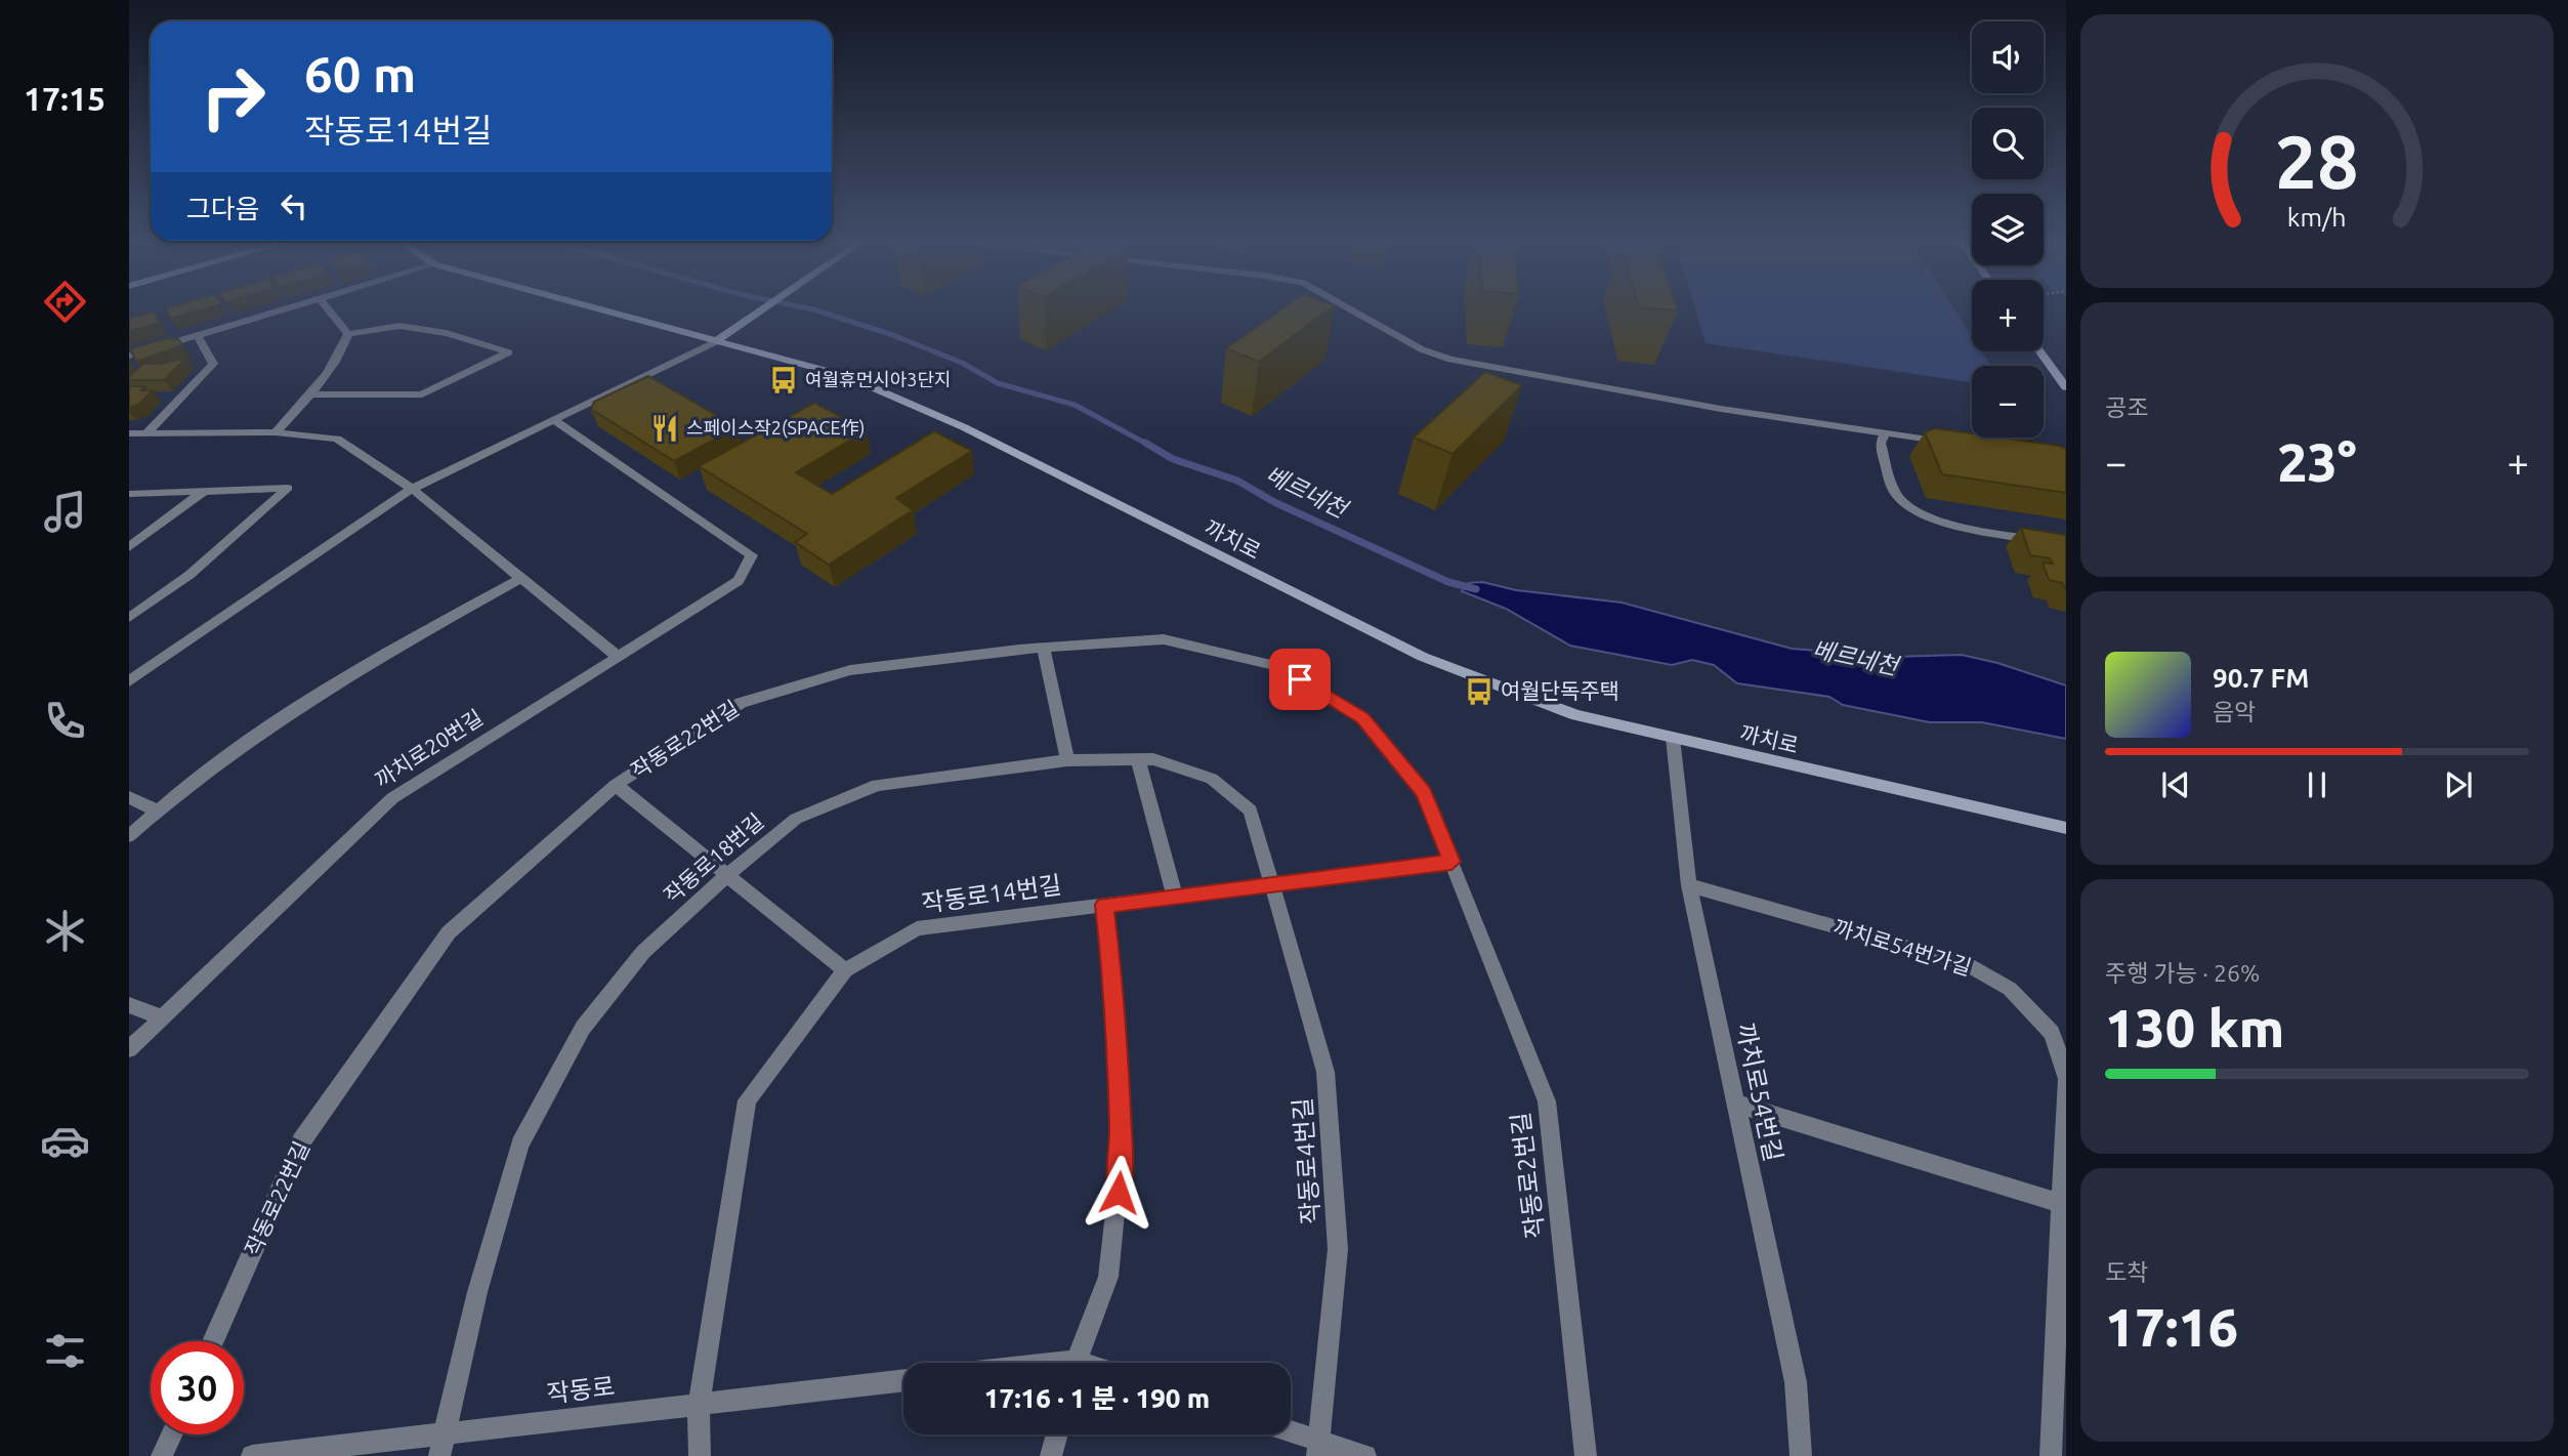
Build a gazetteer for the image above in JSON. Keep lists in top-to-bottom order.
{
  "streets": {
    "street": [
      "까치로",
      "작동로22번길",
      "까치로20번길",
      "작동로18번길",
      "작동로14번길",
      "까치로54번가길",
      "까치로54번길",
      "작동로4번길",
      "작동로2번길",
      "작동로"
    ]
  },
  "crossings": [
    ["까치로", "까치로54번길"],
    ["작동로22번길", "작동로14번길"],
    ["작동로22번길", "작동로2번길"],
    ["작동로18번길", "작동로14번길"],
    ["작동로18번길", "작동로4번길"],
    ["작동로18번길", "작동로"],
    ["작동로14번길", "작동로4번길"],
    ["작동로14번길", "작동로2번길"],
    ["작동로14번길", "작동로"],
    ["까치로54번가길", "까치로54번길"]
  ],
  "water": ["베르네천"],
  "places": {
    "bus stop": ["여월휴먼시아3단지", "여월단독주택"],
    "restaurant": ["스페이스작2(SPACE作)"]
  },
  "page": {
    "tabs": "17:15",
    "map_buttons": ["+", "−"],
    "turn": ["60 m", "작동로14번길"],
    "then": "그다음",
    "tile": [
      "공조",
      ["주행 가능 · 26%", "130 km"],
      ["도착", "17:16"]
    ],
    "heat": ["−", "23°", "+"],
    "song": ["90.7 FM", "음악"],
    "limit": "30",
    "trip": "17:16 · 1 분 · 190 m",
    "gauge": ["28", "km/h"]
  }
}
